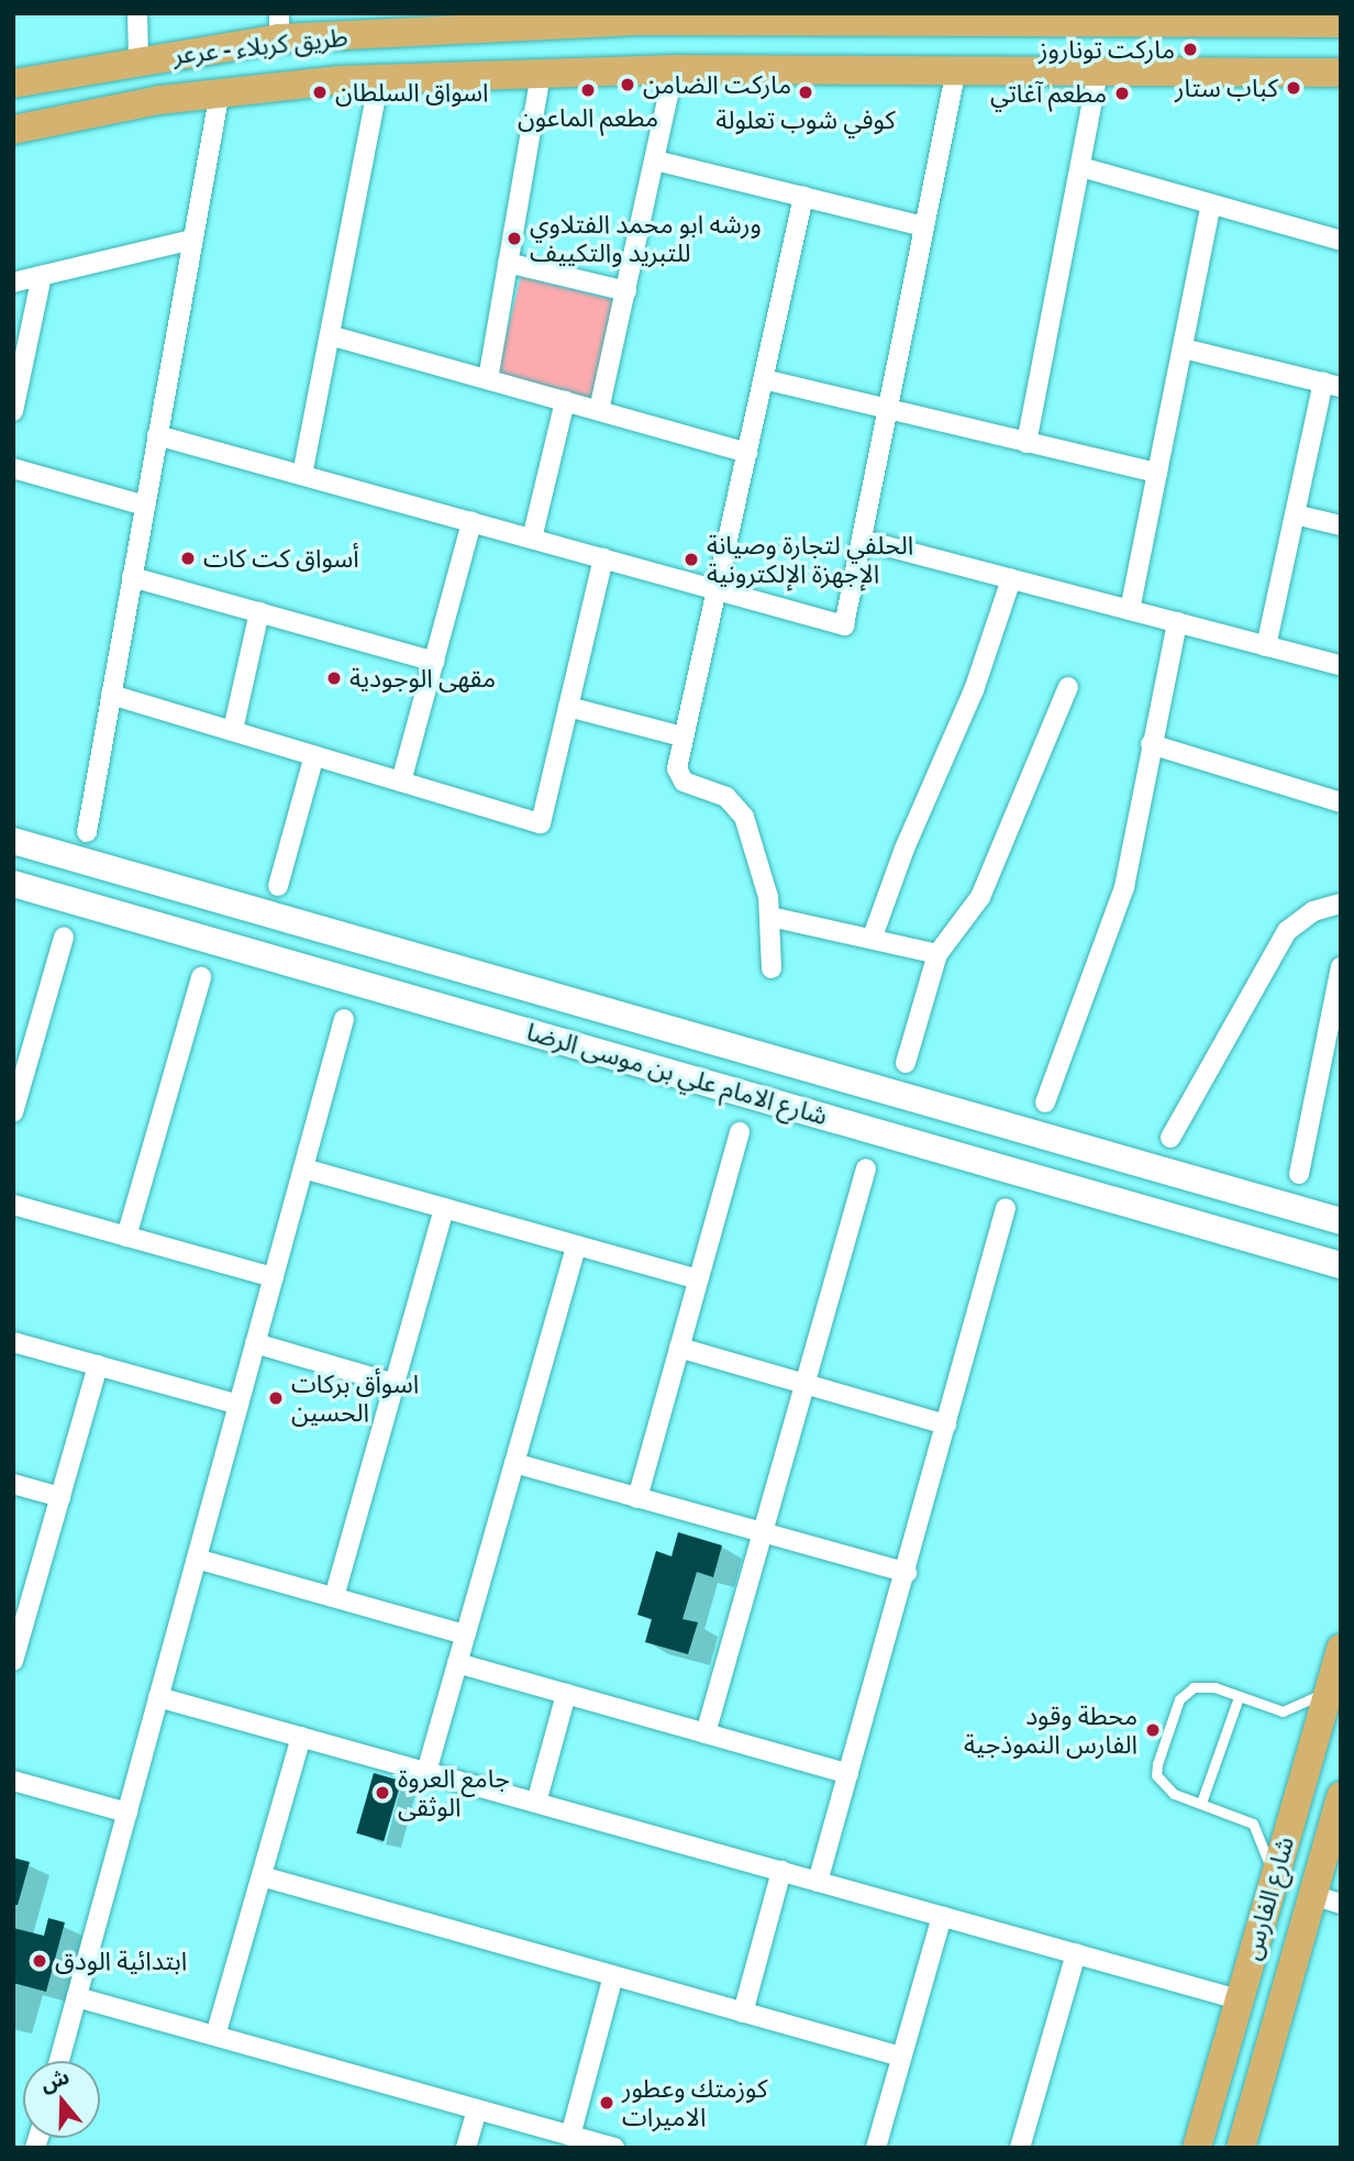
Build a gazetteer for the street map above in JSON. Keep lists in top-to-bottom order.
{
  "streets": {
    "main road": ["طريق كربلاء - عرعر", "شارع الامام علي بن موسى الرضا", "شارع الفارس"]
  },
  "places": [
    "ماركت توناروز",
    "ماركت الضامن",
    "كباب ستار",
    "مطعم الماعون",
    "اسواق السلطان",
    "كوفي شوب تعلولة",
    "مطعم آغاتي",
    "ورشه ابو محمد الفتلاوي للتبريد والتكييف",
    "أسواق كت كات",
    "الحلفي لتجارة وصيانة الإجهزة الإلكترونية",
    "مقهى الوجودية",
    "اسوأق بركات الحسين",
    "محطة وقود الفارس النموذجية",
    "جامع العروة الوثقى",
    "ابتدائية الودق",
    "كوزمتك وعطور الاميرات"
  ],
  "north": "top"
}
